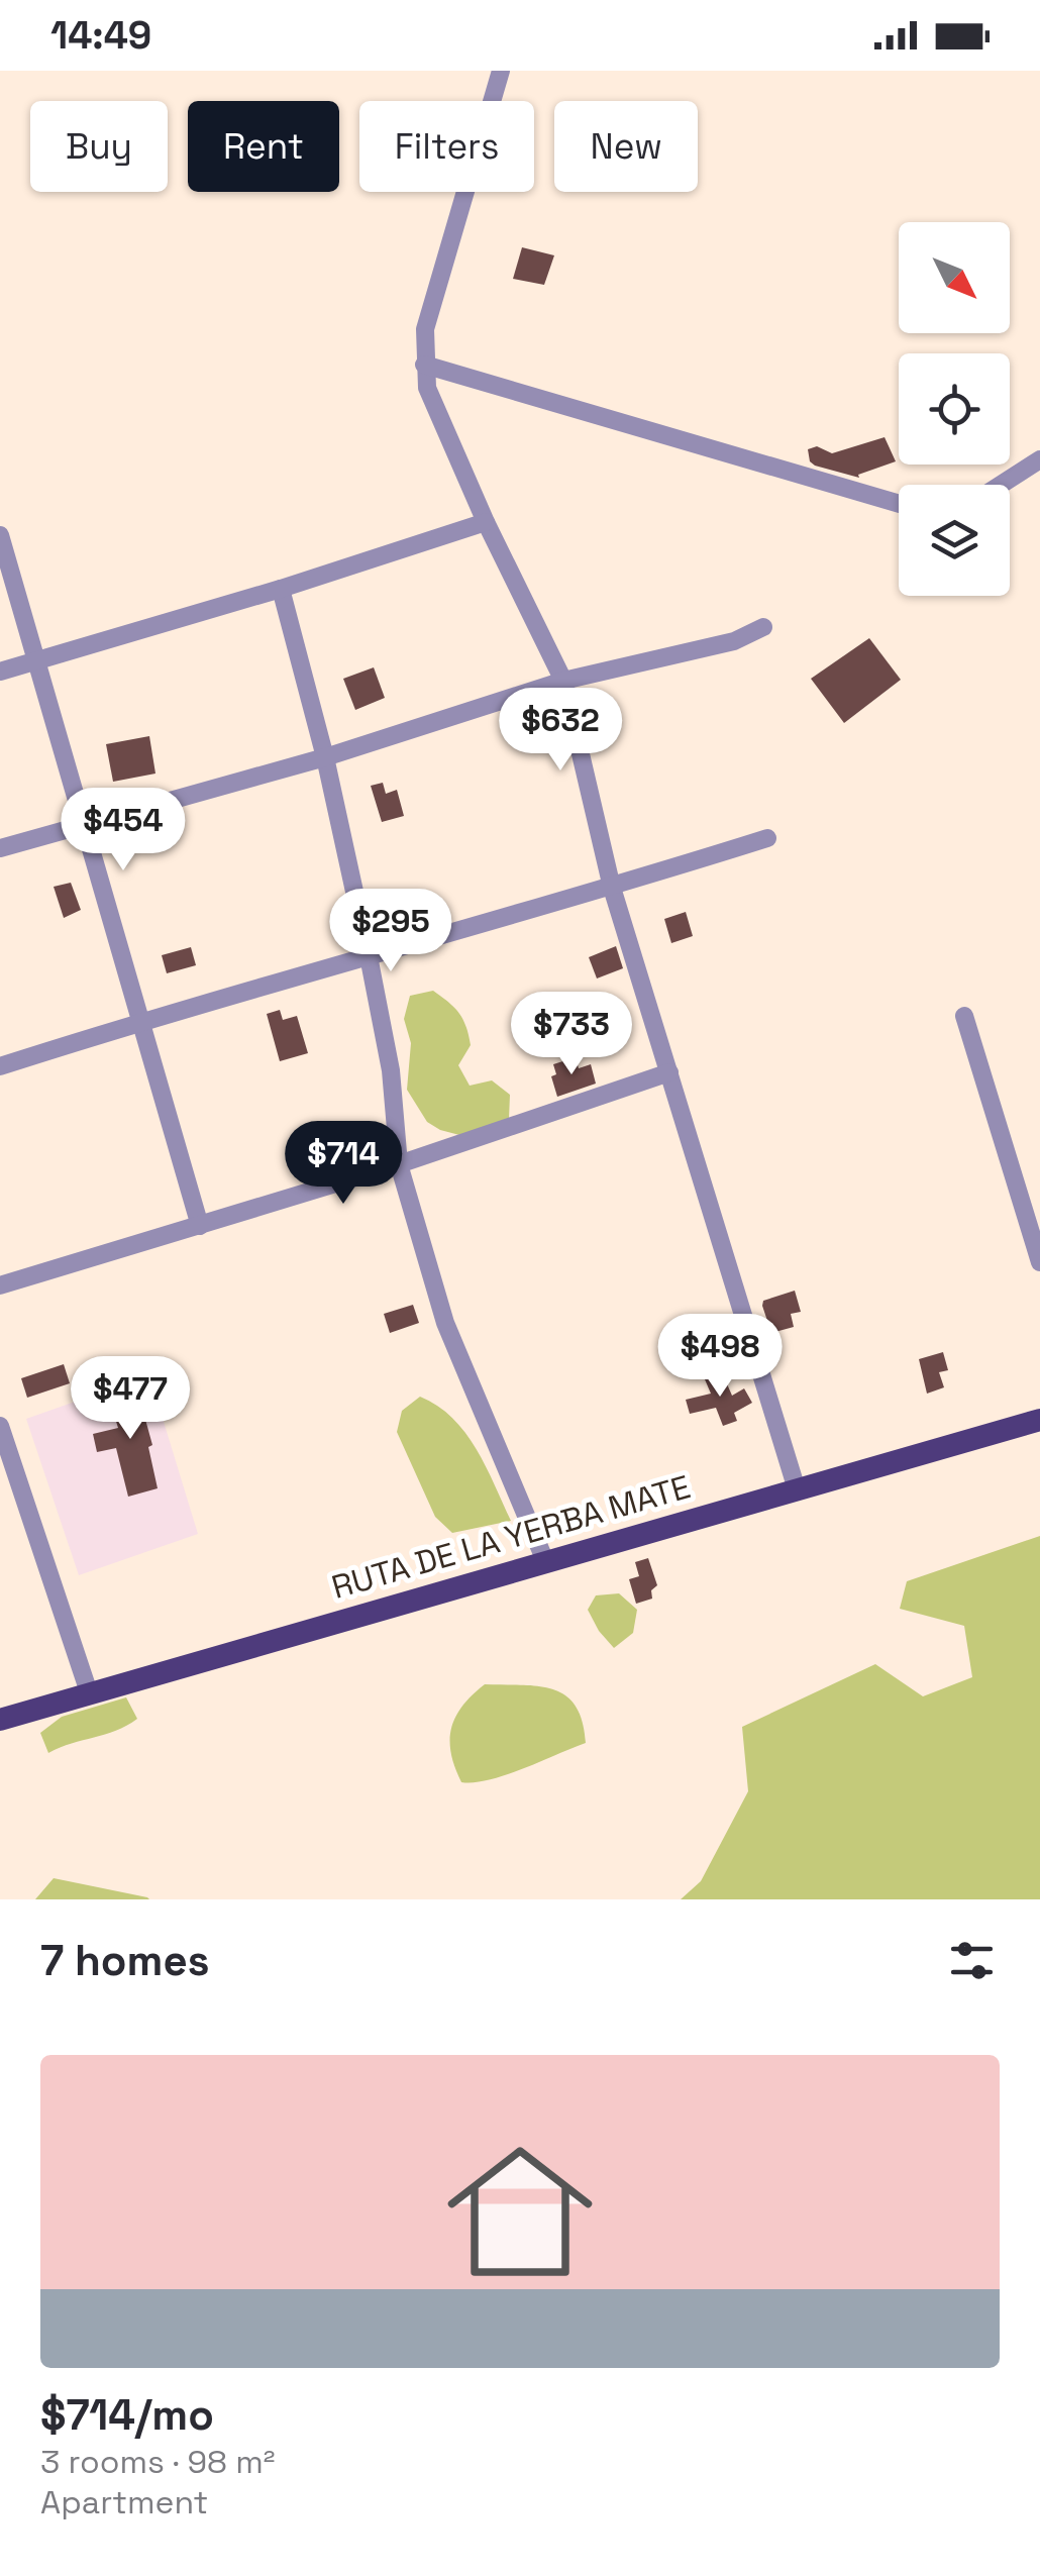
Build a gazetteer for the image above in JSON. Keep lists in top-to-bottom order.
{
  "streets": {
    "main road": ["RUTA DE LA YERBA MATE"]
  },
  "north": "bottom right",
  "page": {
    "status": "14:49",
    "chip": [
      "Buy",
      "Rent",
      "Filters",
      "New"
    ],
    "price": [
      "$632",
      "$454",
      "$295",
      "$733",
      "$714",
      "$498",
      "$477"
    ],
    "heading": "7 homes",
    "list": [
      {
        "name": "$714/mo",
        "note": "3 rooms · 98 m² · Apartment"
      }
    ]
  }
}
